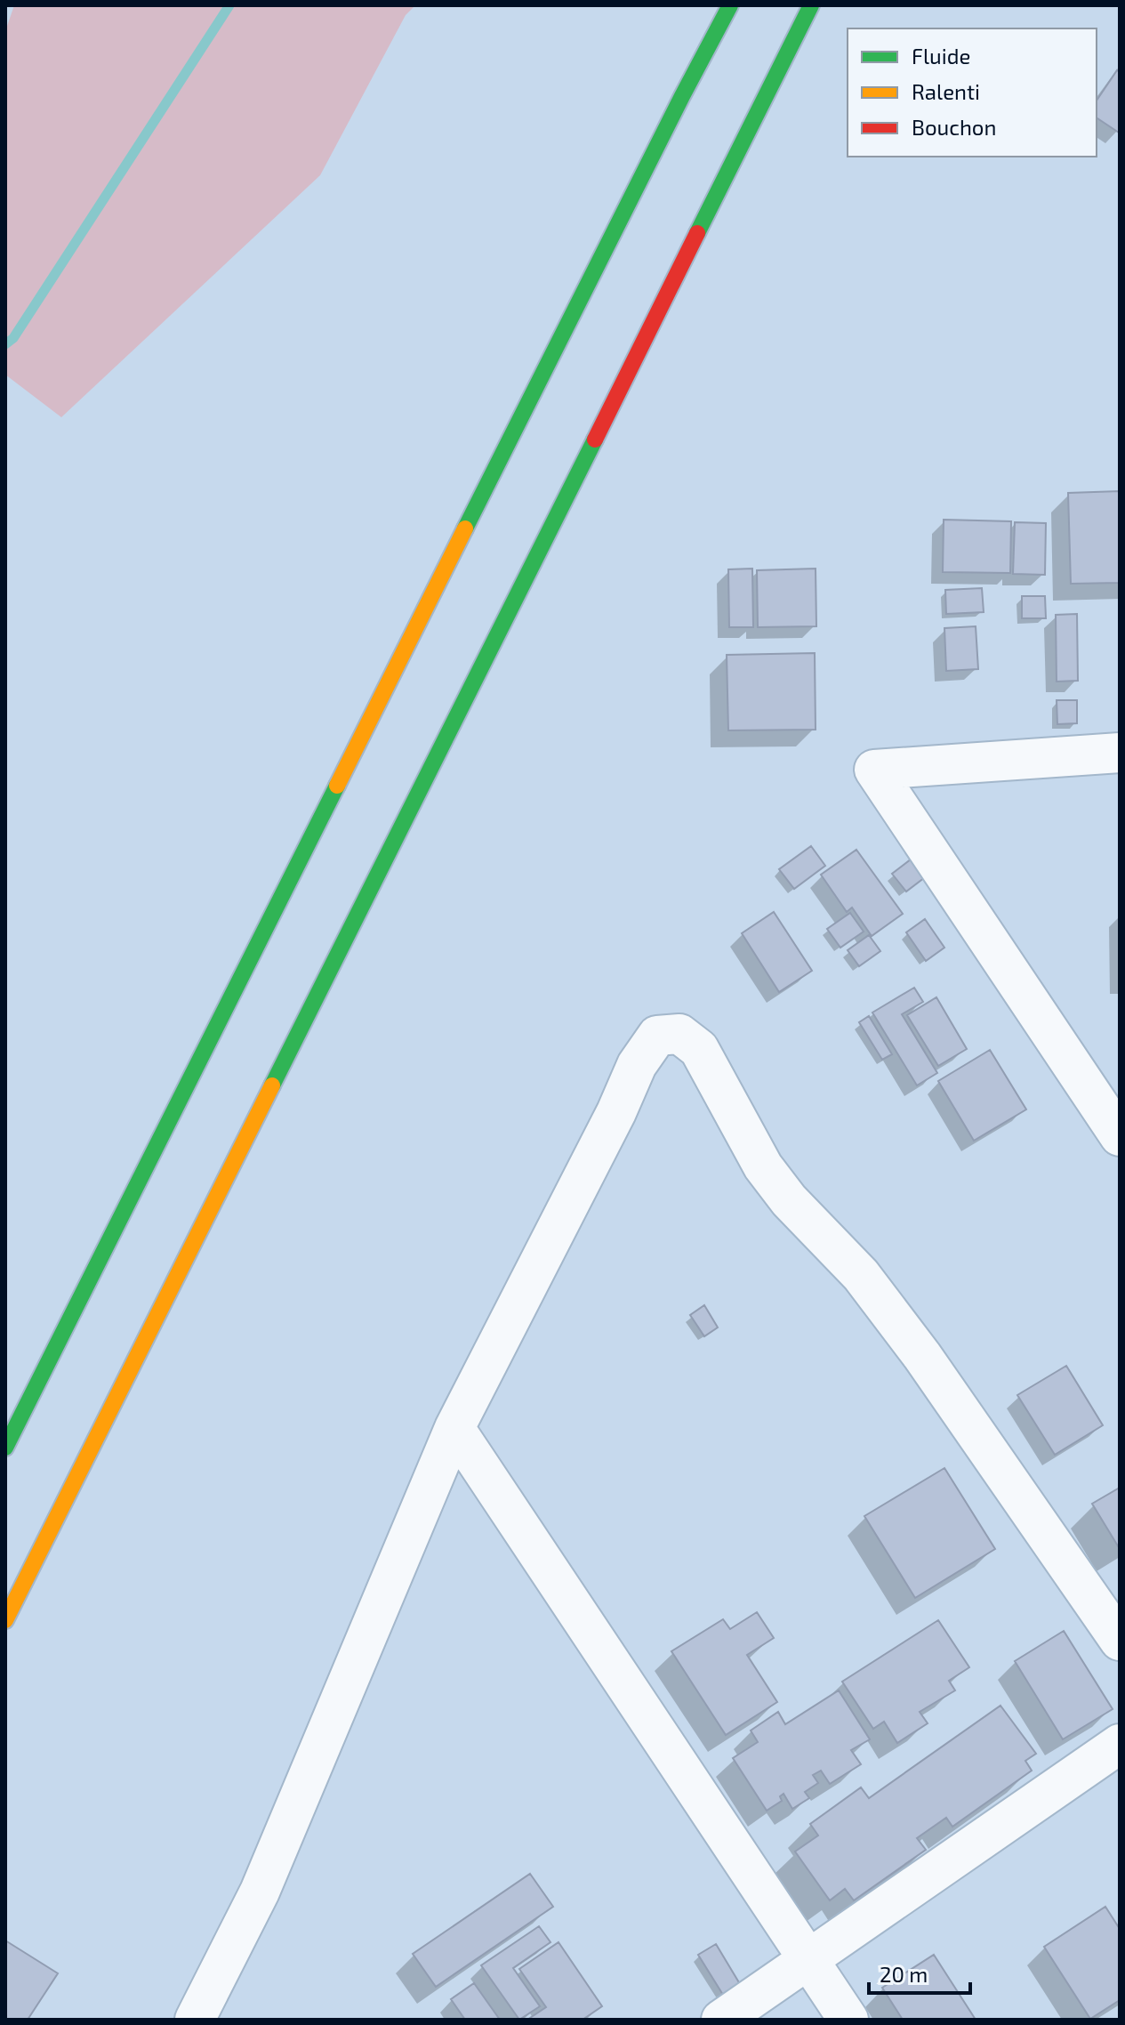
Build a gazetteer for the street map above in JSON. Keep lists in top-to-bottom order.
{
  "legend": ["Fluide", "Ralenti", "Bouchon"],
  "scale_bar": "20 m"
}
